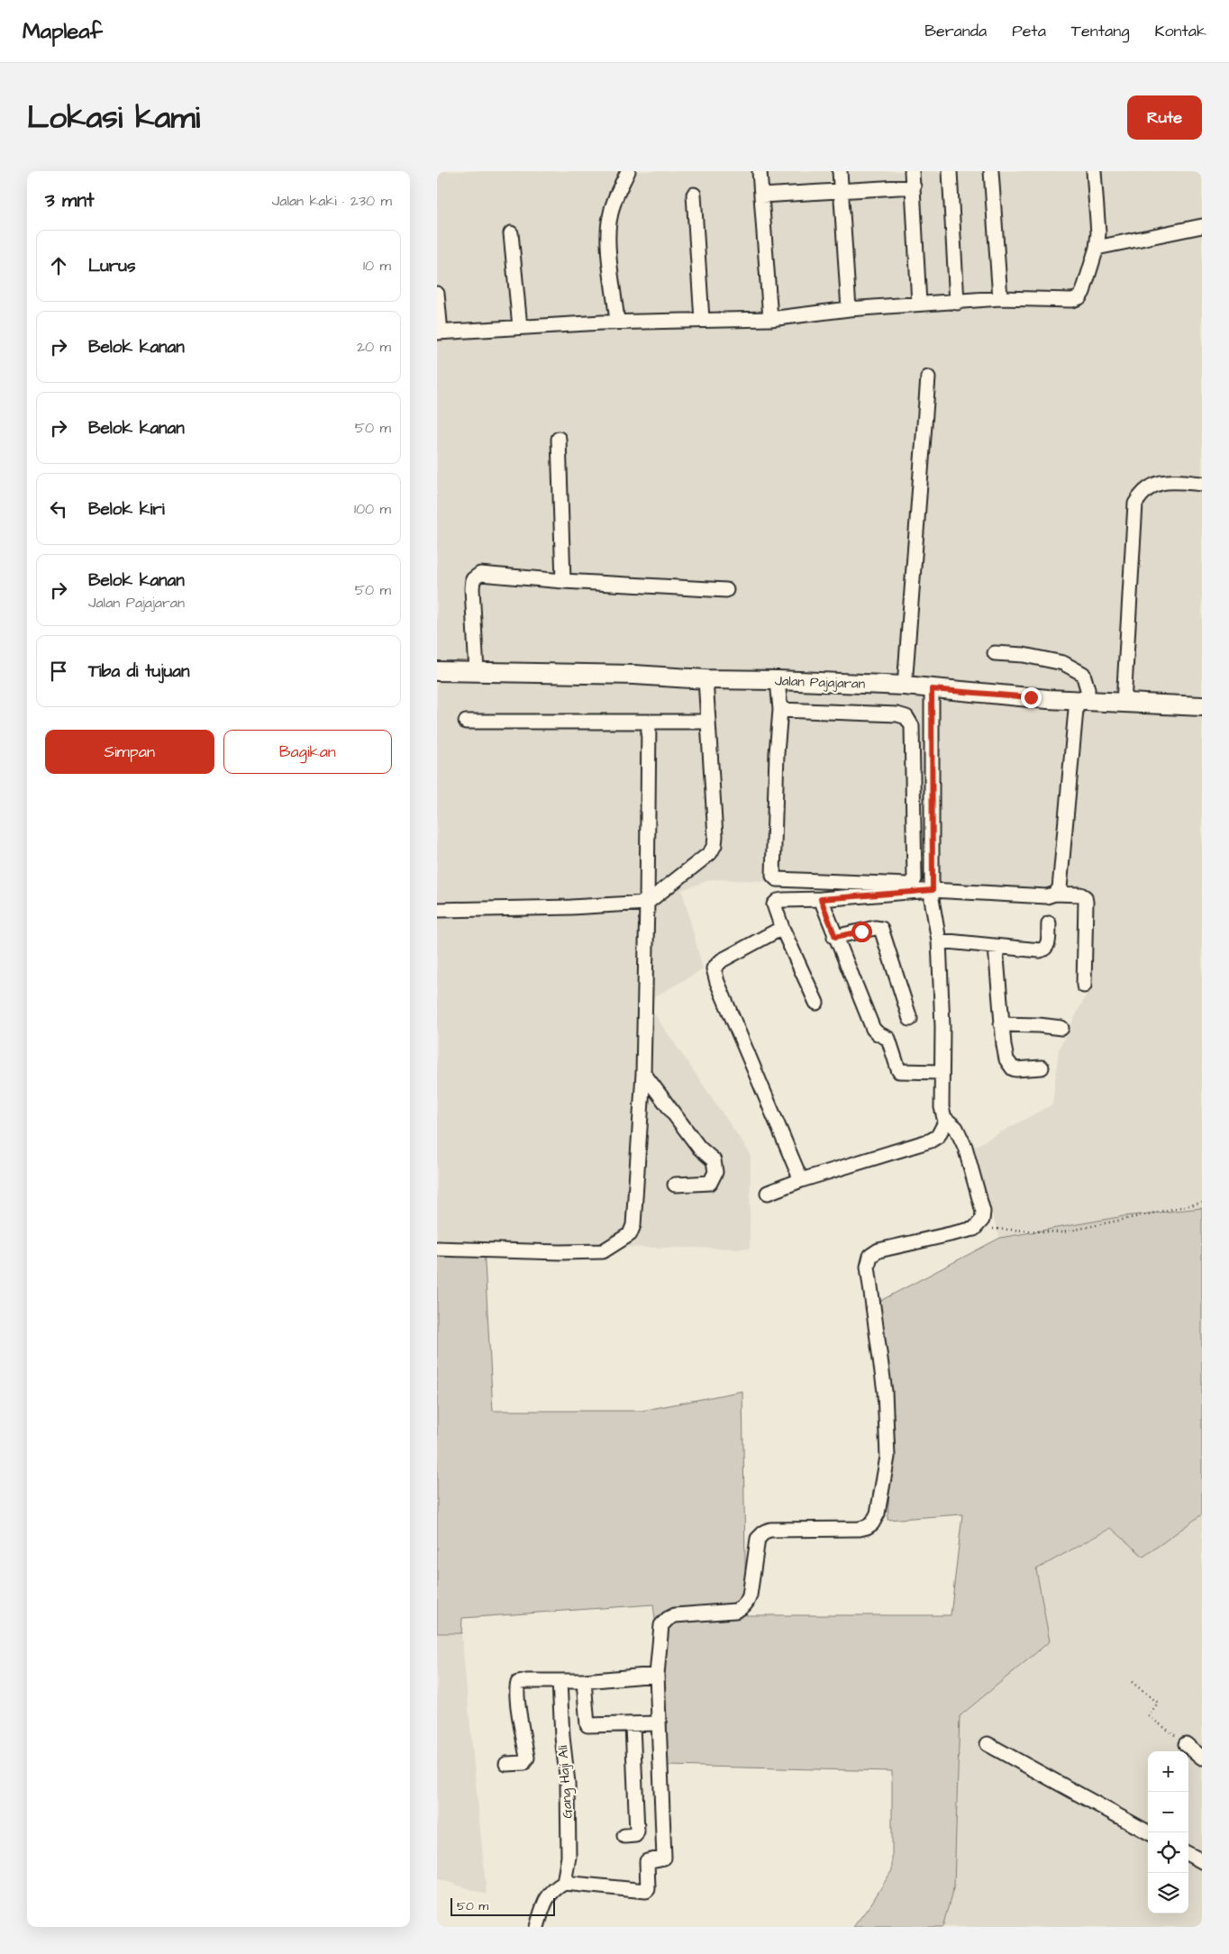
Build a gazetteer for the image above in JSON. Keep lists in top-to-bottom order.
{
  "streets": {
    "main road": ["Jalan Pajajaran"],
    "street": ["Gang Haji Ali"]
  },
  "scale_bar": "50 m",
  "page": {
    "header": "Mapleaf",
    "nav": [
      "Beranda",
      "Peta",
      "Tentang",
      "Kontak"
    ],
    "title": "Lokasi kami",
    "buttons": [
      "Rute",
      ["Simpan", "Bagikan"]
    ],
    "heading": ["3 mnt", "Jalan kaki · 230 m"],
    "list": [
      ["Lurus", "10 m"],
      ["Belok kanan", "20 m"],
      ["Belok kanan", "50 m"],
      ["Belok kiri", "100 m"],
      ["Belok kanan", "Jalan Pajajaran", "50 m"],
      "Tiba di tujuan"
    ],
    "map_buttons": ["+", "−"],
    "scale": "50 m"
  }
}
